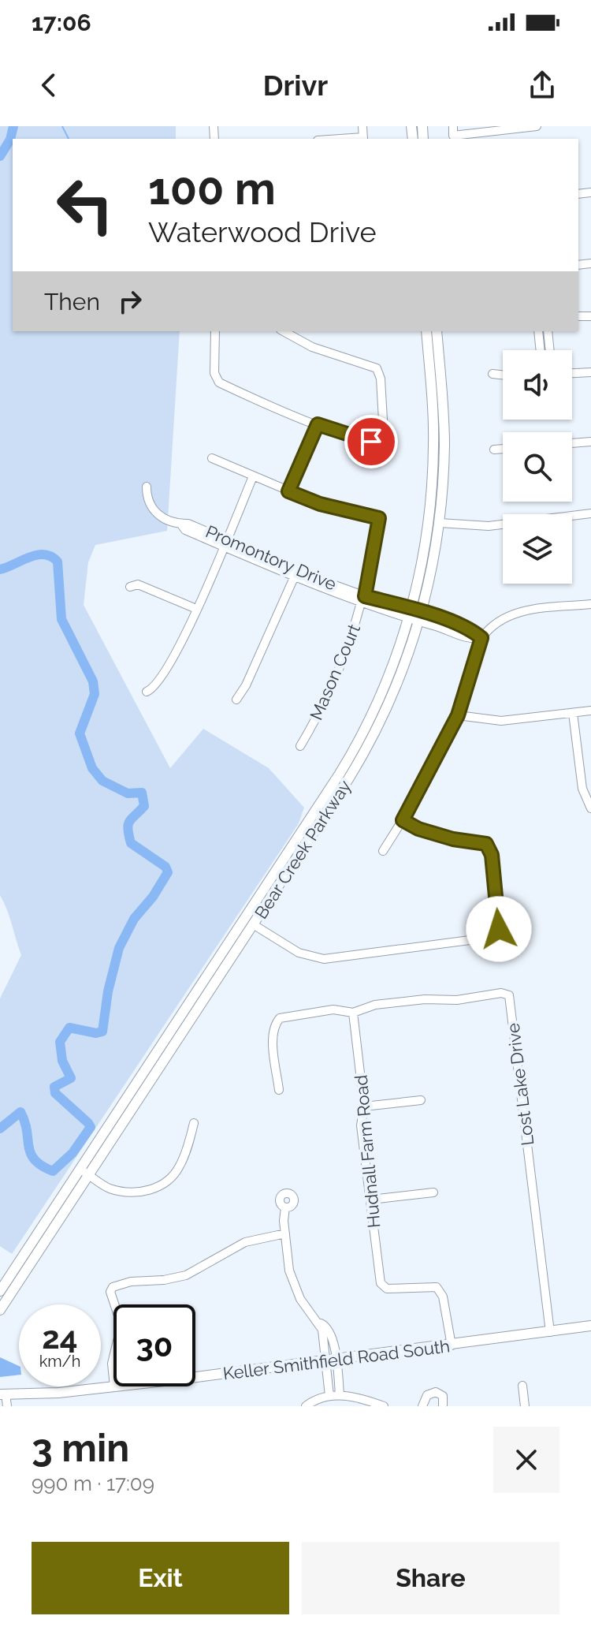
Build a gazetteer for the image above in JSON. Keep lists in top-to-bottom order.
{
  "streets": {
    "main road": ["Bear Creek Parkway", "Keller Smithfield Road South"],
    "street": [
      "Promontory Drive",
      "Mason Court",
      "Lost Lake Drive",
      "Hudnall Farm Road"
    ]
  },
  "crossings": [
    ["Promontory Drive", "Mason Court"],
    ["Promontory Drive", "Bear Creek Parkway"],
    ["Lost Lake Drive", "Hudnall Farm Road"],
    ["Lost Lake Drive", "Keller Smithfield Road South"],
    ["Hudnall Farm Road", "Keller Smithfield Road South"]
  ],
  "page": {
    "status": "17:06",
    "header": "Drivr",
    "turn": ["100 m", "Waterwood Drive"],
    "then": "Then",
    "speed": "24 km/h",
    "limit": "30",
    "heading": ["3 min", "990 m · 17:09"],
    "buttons": ["Exit", "Share"]
  }
}
